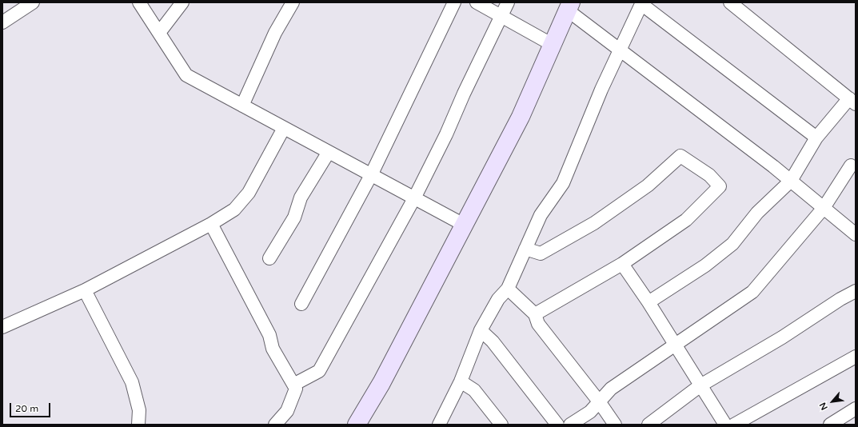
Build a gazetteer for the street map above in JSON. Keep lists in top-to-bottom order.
{
  "scale_bar": "20 m",
  "north": "bottom left"
}
